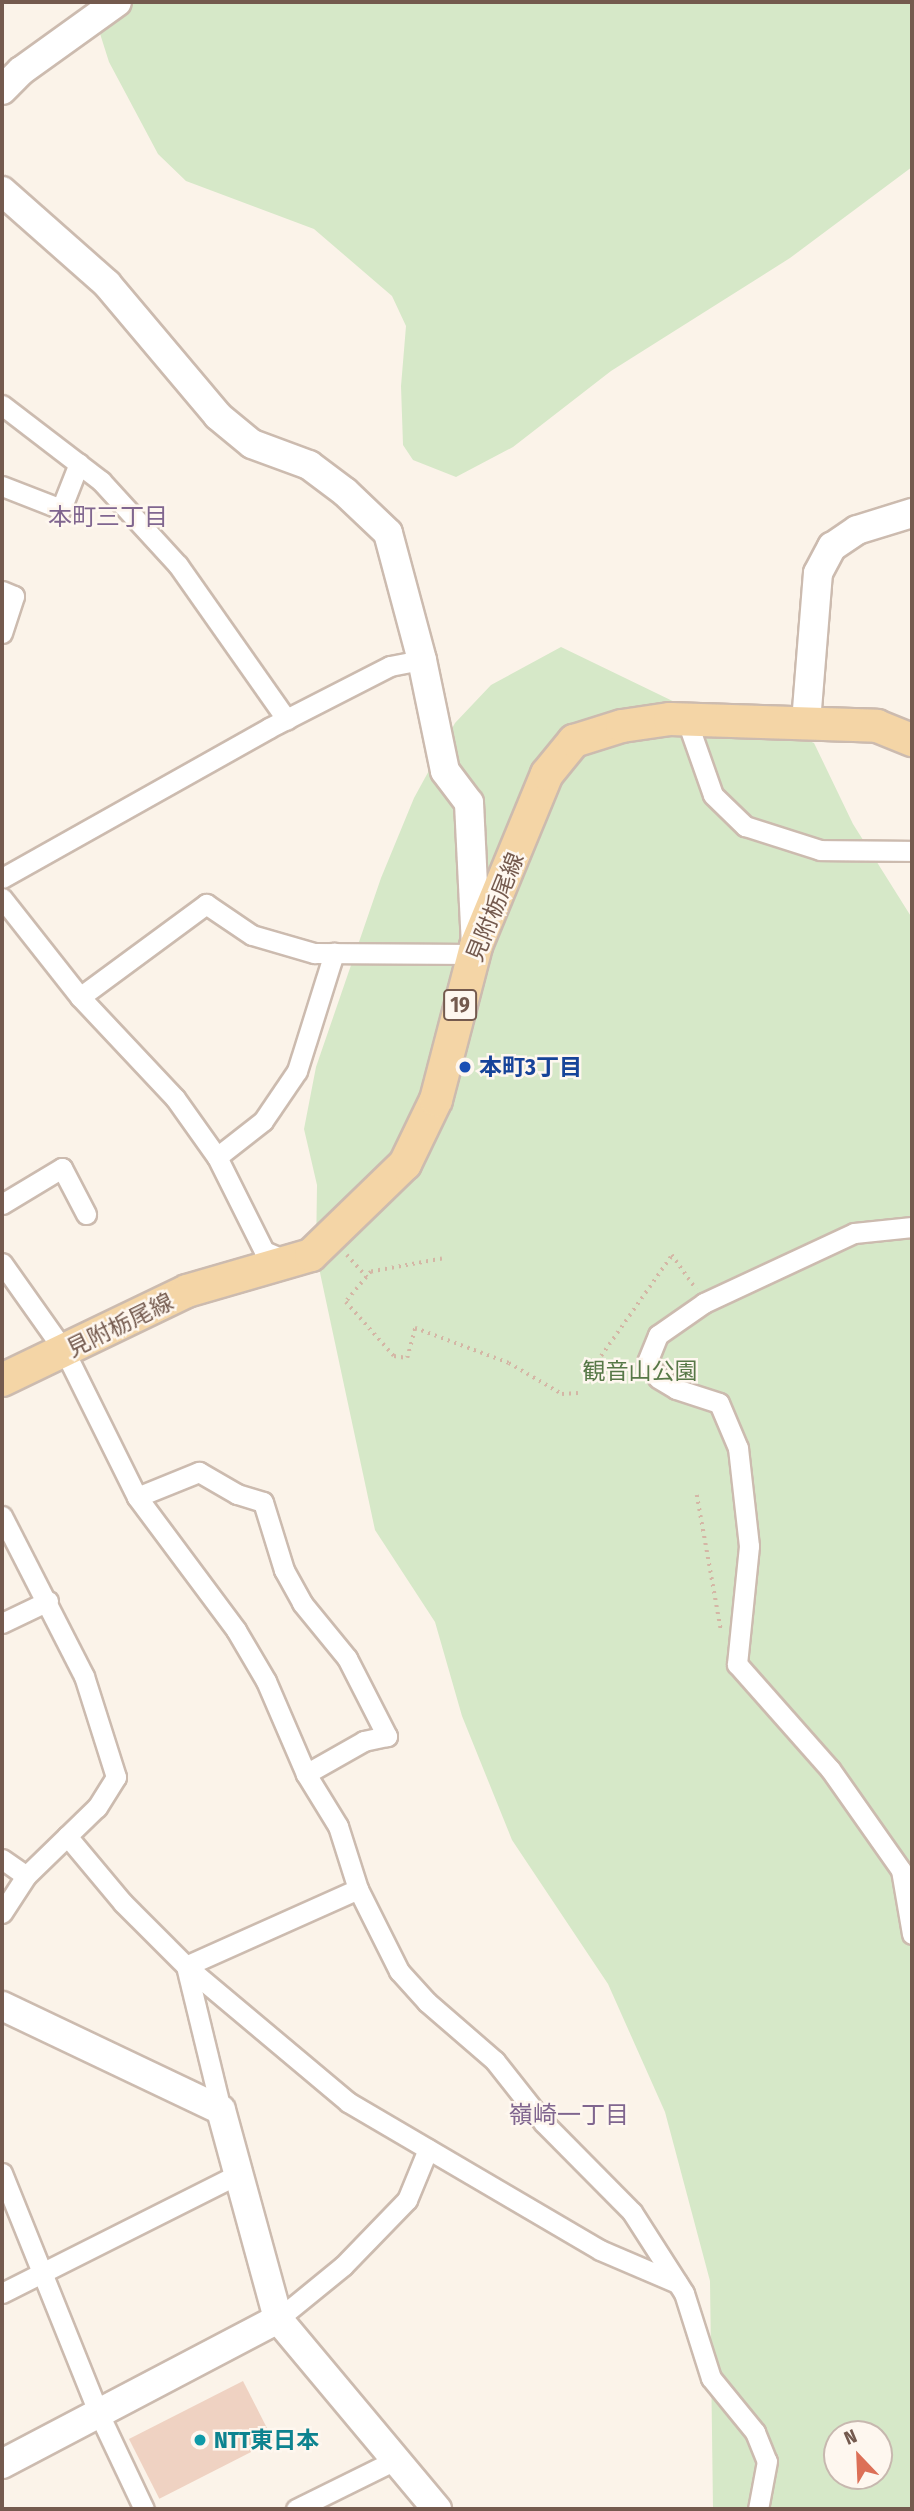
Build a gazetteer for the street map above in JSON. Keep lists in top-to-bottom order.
{
  "streets": {
    "main road": ["見附栃尾線", "19"]
  },
  "districts": ["本町三丁目", "嶺崎一丁目"],
  "parks": ["観音山公園"],
  "places": ["本町3丁目", "NTT東日本"],
  "north": "top left"
}
